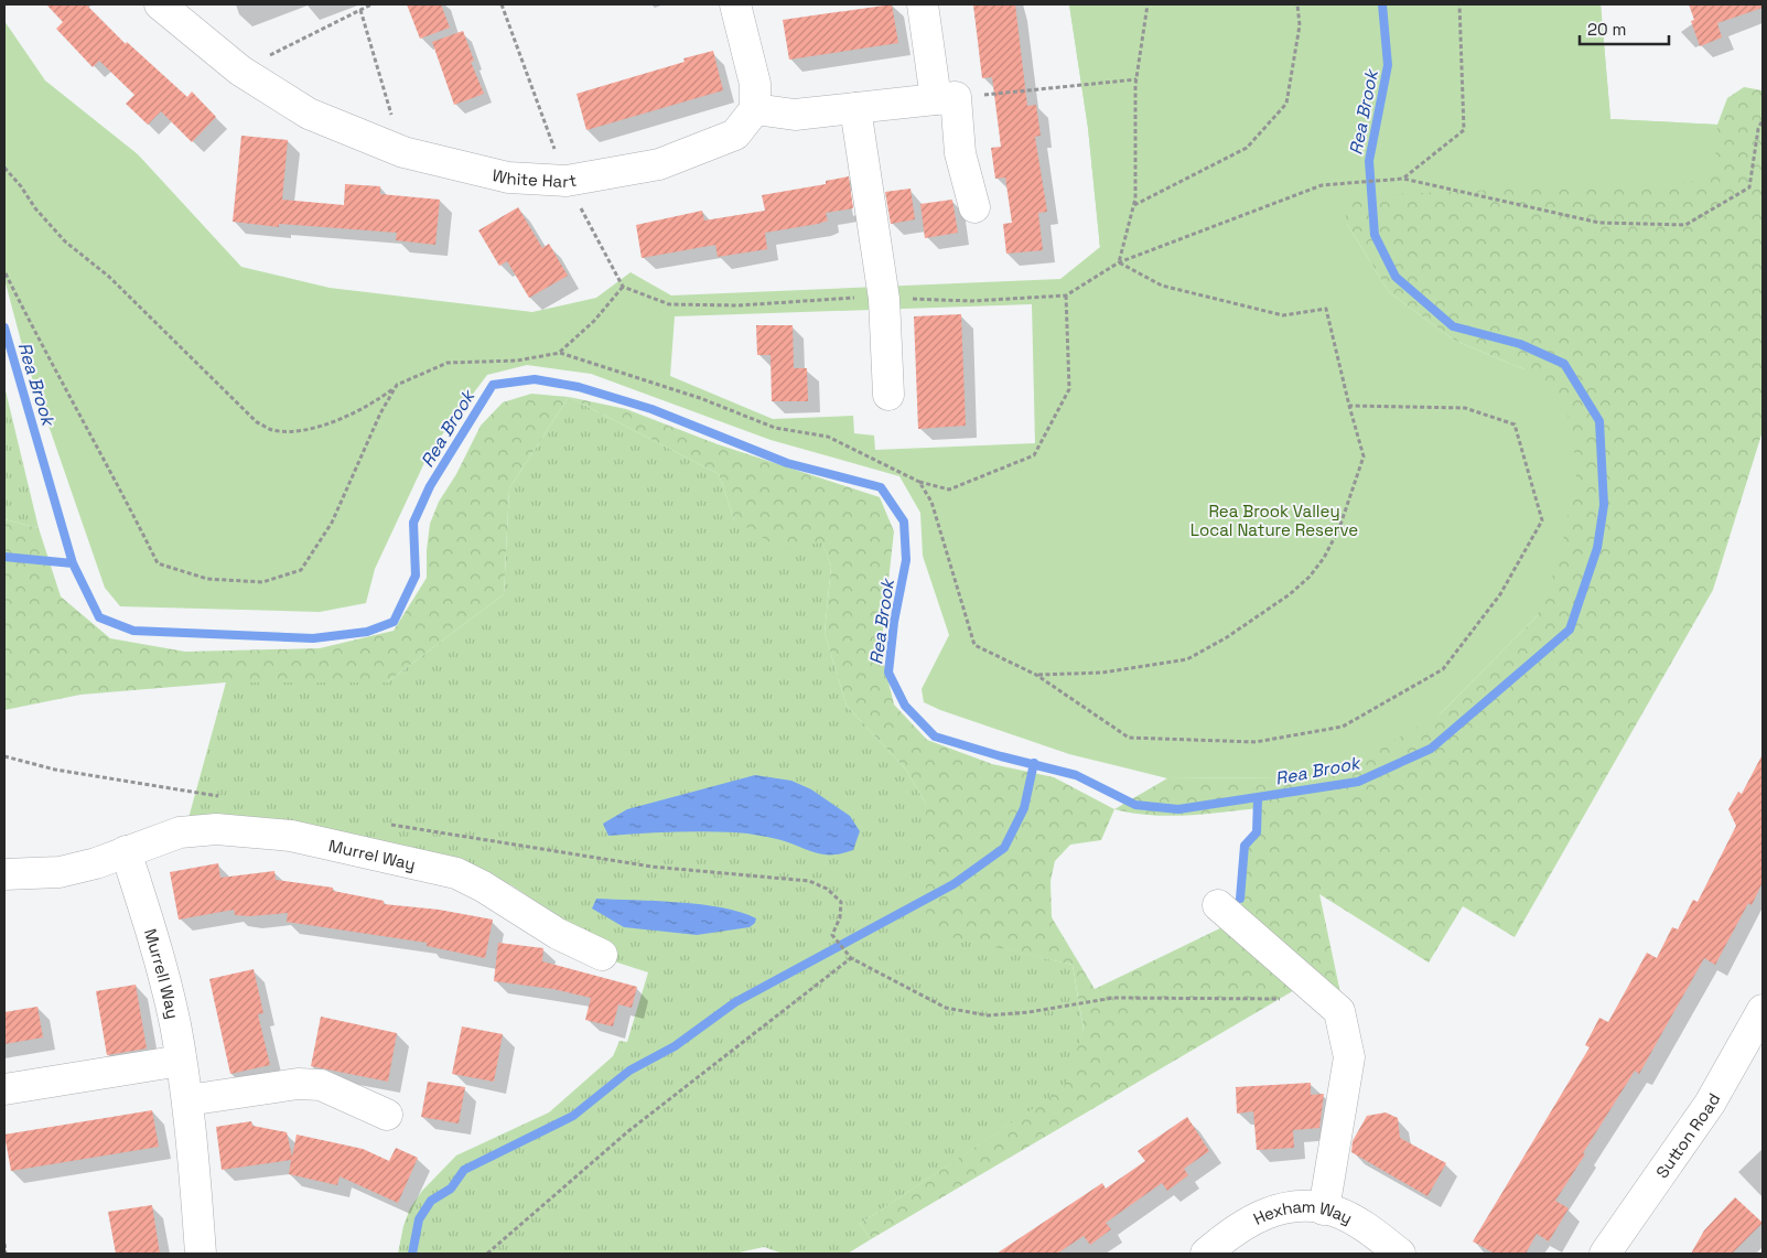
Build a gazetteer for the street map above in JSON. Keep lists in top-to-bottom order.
{
  "streets": {
    "street": [
      "White Hart",
      "Murrel Way",
      "Murrell Way",
      "Sutton Road",
      "Hexham Way"
    ]
  },
  "crossings": [
    ["Murrel Way", "Murrell Way"]
  ],
  "water": ["Rea Brook"],
  "parks": ["Rea Brook Valley Local Nature Reserve"],
  "scale_bar": "20 m"
}
